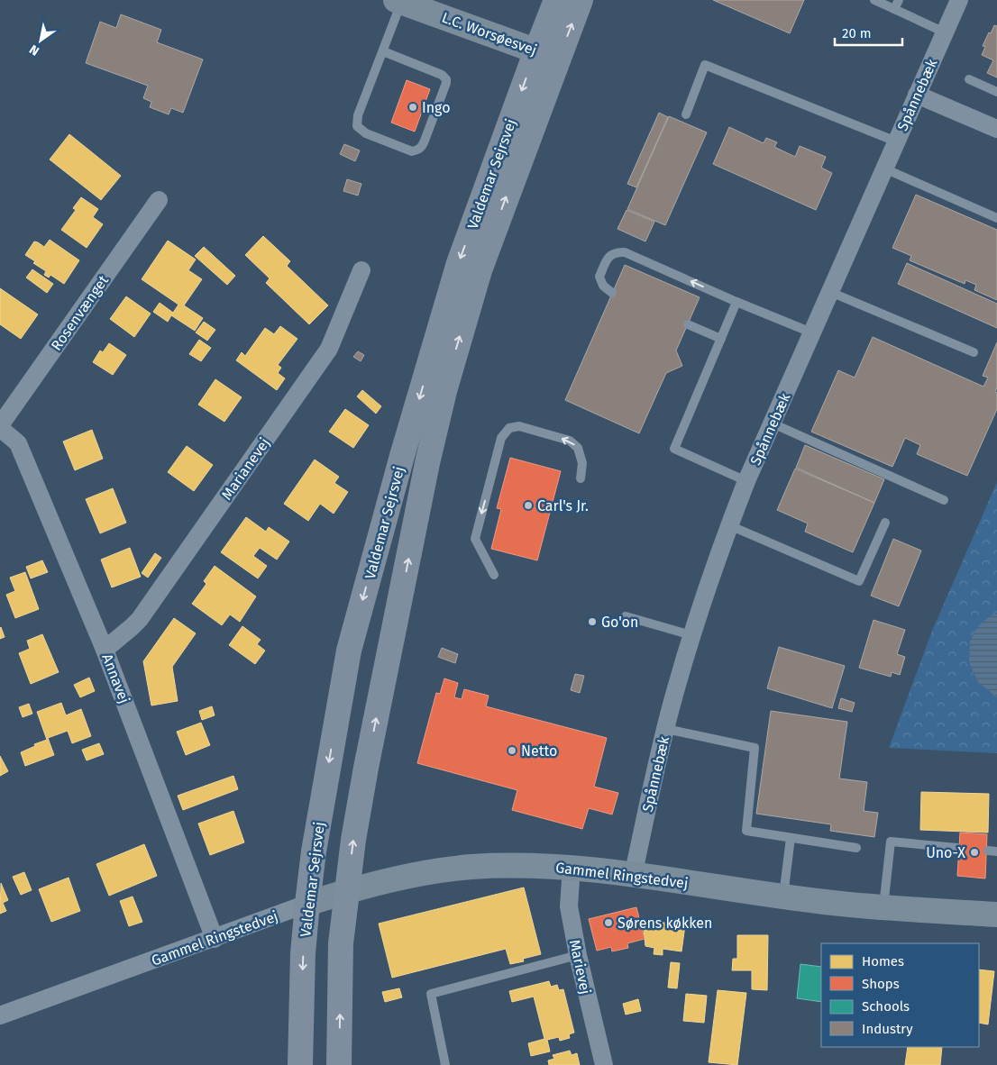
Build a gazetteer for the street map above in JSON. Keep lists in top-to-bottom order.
{
  "streets": {
    "main road": ["Valdemar Sejrsvej"],
    "street": [
      "L.C. Worsøesvej",
      "Spånnebæk",
      "Rosenvænget",
      "Marianevej",
      "Annavej",
      "Gammel Ringstedvej",
      "Marievej"
    ]
  },
  "crossings": [
    ["L.C. Worsøesvej", "Valdemar Sejrsvej"],
    ["Spånnebæk", "Gammel Ringstedvej"],
    ["Valdemar Sejrsvej", "Gammel Ringstedvej"],
    ["Rosenvænget", "Annavej"],
    ["Marianevej", "Annavej"],
    ["Annavej", "Gammel Ringstedvej"],
    ["Gammel Ringstedvej", "Marievej"]
  ],
  "places": [
    "Ingo",
    "Carl's Jr.",
    "Go'on",
    "Netto",
    "Uno-X",
    "Sørens køkken"
  ],
  "legend": [
    "Homes",
    "Shops",
    "Schools",
    "Industry"
  ],
  "scale_bar": "20 m",
  "north": "bottom left"
}
